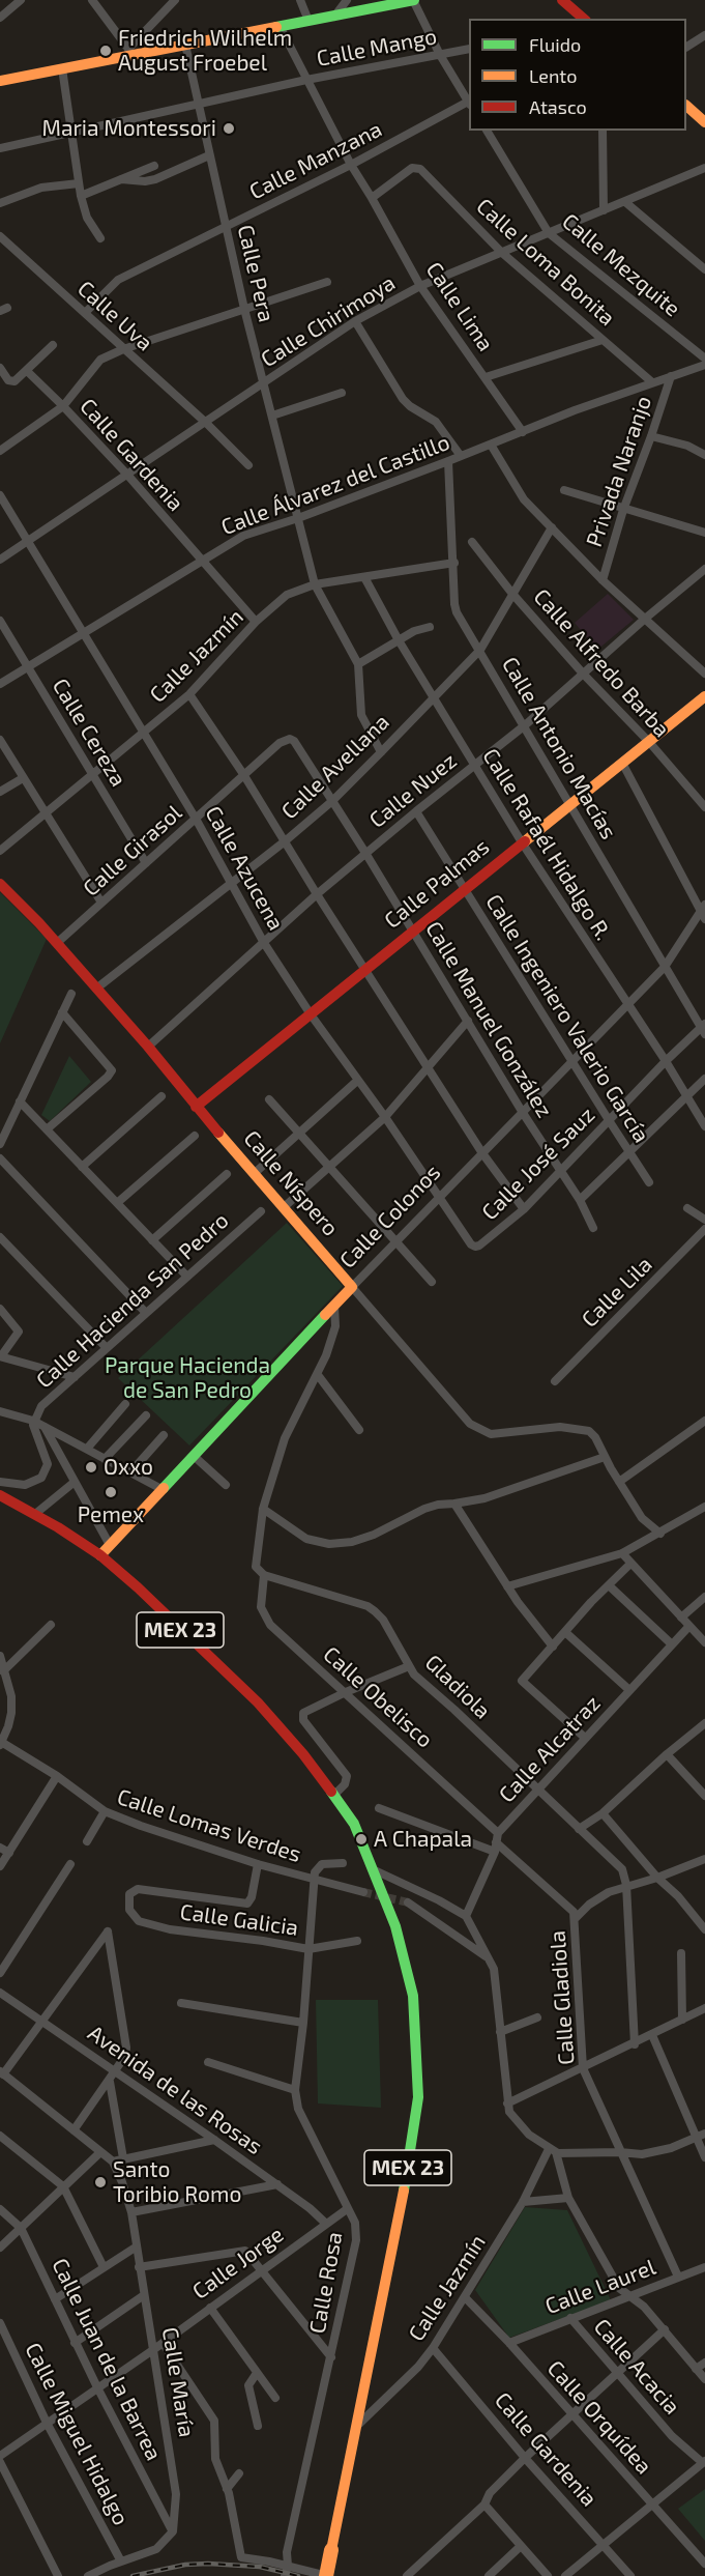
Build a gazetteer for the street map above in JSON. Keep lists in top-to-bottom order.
{
  "streets": {
    "main road": [
      "Calle Palmas",
      "Calle Níspero",
      "Calle Colonos",
      "MEX 23"
    ],
    "street": [
      "Calle Mango",
      "Calle Manzana",
      "Calle Loma Bonita",
      "Calle Mezquite",
      "Calle Pera",
      "Calle Lima",
      "Calle Uva",
      "Calle Chirimoya",
      "Calle Gardenia",
      "Privada Naranjo",
      "Calle Álvarez del Castillo",
      "Calle Jazmín",
      "Calle Alfredo Barba",
      "Calle Cereza",
      "Calle Antonio Macías",
      "Calle Avellana",
      "Calle Nuez",
      "Calle Rafaél Hidalgo R.",
      "Calle Girasol",
      "Calle Azucena",
      "Calle Ingeniero Valerio García",
      "Calle Manuel González",
      "Calle José Sauz",
      "Calle Lila",
      "Calle Hacienda San Pedro",
      "Gladiola",
      "Calle Obelisco",
      "Calle Alcatraz",
      "Calle Lomas Verdes",
      "Calle Galicia",
      "Calle Gladiola",
      "Avenida de las Rosas",
      "Calle Jorge",
      "Calle Rosa",
      "Calle Laurel",
      "Calle Juan de la Barrea",
      "Calle Acacia",
      "Calle María",
      "Calle Orquídea",
      "Calle Miguel Hidalgo"
    ]
  },
  "crossings": [
    ["Calle Mango", "Calle Pera"],
    ["Calle Mango", "Calle Lima"],
    ["Calle Manzana", "Calle Pera"],
    ["Calle Manzana", "Calle Lima"],
    ["Calle Manzana", "Calle Uva"],
    ["Calle Loma Bonita", "Calle Lima"],
    ["Calle Loma Bonita", "Calle Chirimoya"],
    ["Calle Loma Bonita", "Calle Álvarez del Castillo"],
    ["Calle Mezquite", "Calle Chirimoya"],
    ["Calle Pera", "Calle Chirimoya"],
    ["Calle Pera", "Calle Álvarez del Castillo"],
    ["Calle Pera", "Calle Jazmín"],
    ["Calle Pera", "Calle Avellana"],
    ["Calle Lima", "Calle Chirimoya"],
    ["Calle Lima", "Calle Álvarez del Castillo"],
    ["Calle Uva", "Calle Chirimoya"],
    ["Calle Chirimoya", "Calle Gardenia"],
    ["Calle Chirimoya", "Calle Azucena"],
    ["Calle Gardenia", "Calle Álvarez del Castillo"],
    ["Calle Gardenia", "Calle Jazmín"],
    ["Privada Naranjo", "Calle Álvarez del Castillo"],
    ["Calle Álvarez del Castillo", "Calle Cereza"],
    ["Calle Álvarez del Castillo", "Calle Antonio Macías"],
    ["Calle Álvarez del Castillo", "Calle Azucena"],
    ["Calle Jazmín", "Calle Cereza"],
    ["Calle Jazmín", "Calle Antonio Macías"],
    ["Calle Jazmín", "Calle Rafaél Hidalgo R."],
    ["Calle Jazmín", "Calle Azucena"],
    ["Calle Jazmín", "MEX 23"],
    ["Calle Jazmín", "Calle Orquídea"],
    ["Calle Alfredo Barba", "Calle Avellana"],
    ["Calle Alfredo Barba", "Calle Nuez"],
    ["Calle Alfredo Barba", "Calle Palmas"],
    ["Calle Cereza", "Calle Girasol"],
    ["Calle Antonio Macías", "Calle Avellana"],
    ["Calle Antonio Macías", "Calle Nuez"],
    ["Calle Antonio Macías", "Calle Palmas"],
    ["Calle Antonio Macías", "Calle José Sauz"],
    ["Calle Antonio Macías", "Calle Colonos"],
    ["Calle Avellana", "Calle Rafaél Hidalgo R."],
    ["Calle Avellana", "Calle Azucena"],
    ["Calle Avellana", "Calle Manuel González"],
    ["Calle Avellana", "Calle Níspero"],
    ["Calle Nuez", "Calle Rafaél Hidalgo R."],
    ["Calle Nuez", "Calle Azucena"],
    ["Calle Nuez", "Calle Ingeniero Valerio García"],
    ["Calle Nuez", "Calle Manuel González"],
    ["Calle Nuez", "Calle Níspero"],
    ["Calle Rafaél Hidalgo R.", "Calle Palmas"],
    ["Calle Rafaél Hidalgo R.", "Calle José Sauz"],
    ["Calle Rafaél Hidalgo R.", "Calle Colonos"],
    ["Calle Girasol", "Calle Azucena"],
    ["Calle Girasol", "Calle Manuel González"],
    ["Calle Girasol", "Calle Níspero"],
    ["Calle Azucena", "Calle Palmas"],
    ["Calle Azucena", "Calle José Sauz"],
    ["Calle Azucena", "Calle Colonos"],
    ["Calle Palmas", "Calle Ingeniero Valerio García"],
    ["Calle Palmas", "Calle Manuel González"],
    ["Calle Palmas", "Calle Níspero"],
    ["Calle Ingeniero Valerio García", "Calle José Sauz"],
    ["Calle Ingeniero Valerio García", "Calle Colonos"],
    ["Calle Manuel González", "Calle José Sauz"],
    ["Calle Manuel González", "Calle Colonos"],
    ["Calle Níspero", "Calle Colonos"],
    ["Calle Colonos", "MEX 23"],
    ["Gladiola", "Calle Obelisco"],
    ["Gladiola", "Calle Alcatraz"],
    ["Calle Obelisco", "Calle Alcatraz"],
    ["Calle Alcatraz", "Calle Gladiola"],
    ["Calle Lomas Verdes", "Calle Galicia"],
    ["Calle Lomas Verdes", "Calle Rosa"],
    ["Calle Galicia", "Calle Rosa"],
    ["Calle Gladiola", "Calle Laurel"],
    ["Avenida de las Rosas", "Calle Jorge"],
    ["Calle Jorge", "Calle Rosa"],
    ["Calle Jorge", "Calle Juan de la Barrea"],
    ["Calle Jorge", "Calle María"],
    ["Calle Jorge", "Calle Miguel Hidalgo"],
    ["Calle Laurel", "Calle Acacia"],
    ["Calle Laurel", "Calle Orquídea"],
    ["Calle Juan de la Barrea", "Calle María"]
  ],
  "parks": ["Parque Hacienda de San Pedro"],
  "places": [
    "Friedrich Wilhelm August Froebel",
    "Maria Montessori",
    "Oxxo",
    "Pemex",
    "A Chapala",
    "Santo Toribio Romo"
  ],
  "legend": ["Fluido", "Lento", "Atasco"]
}
